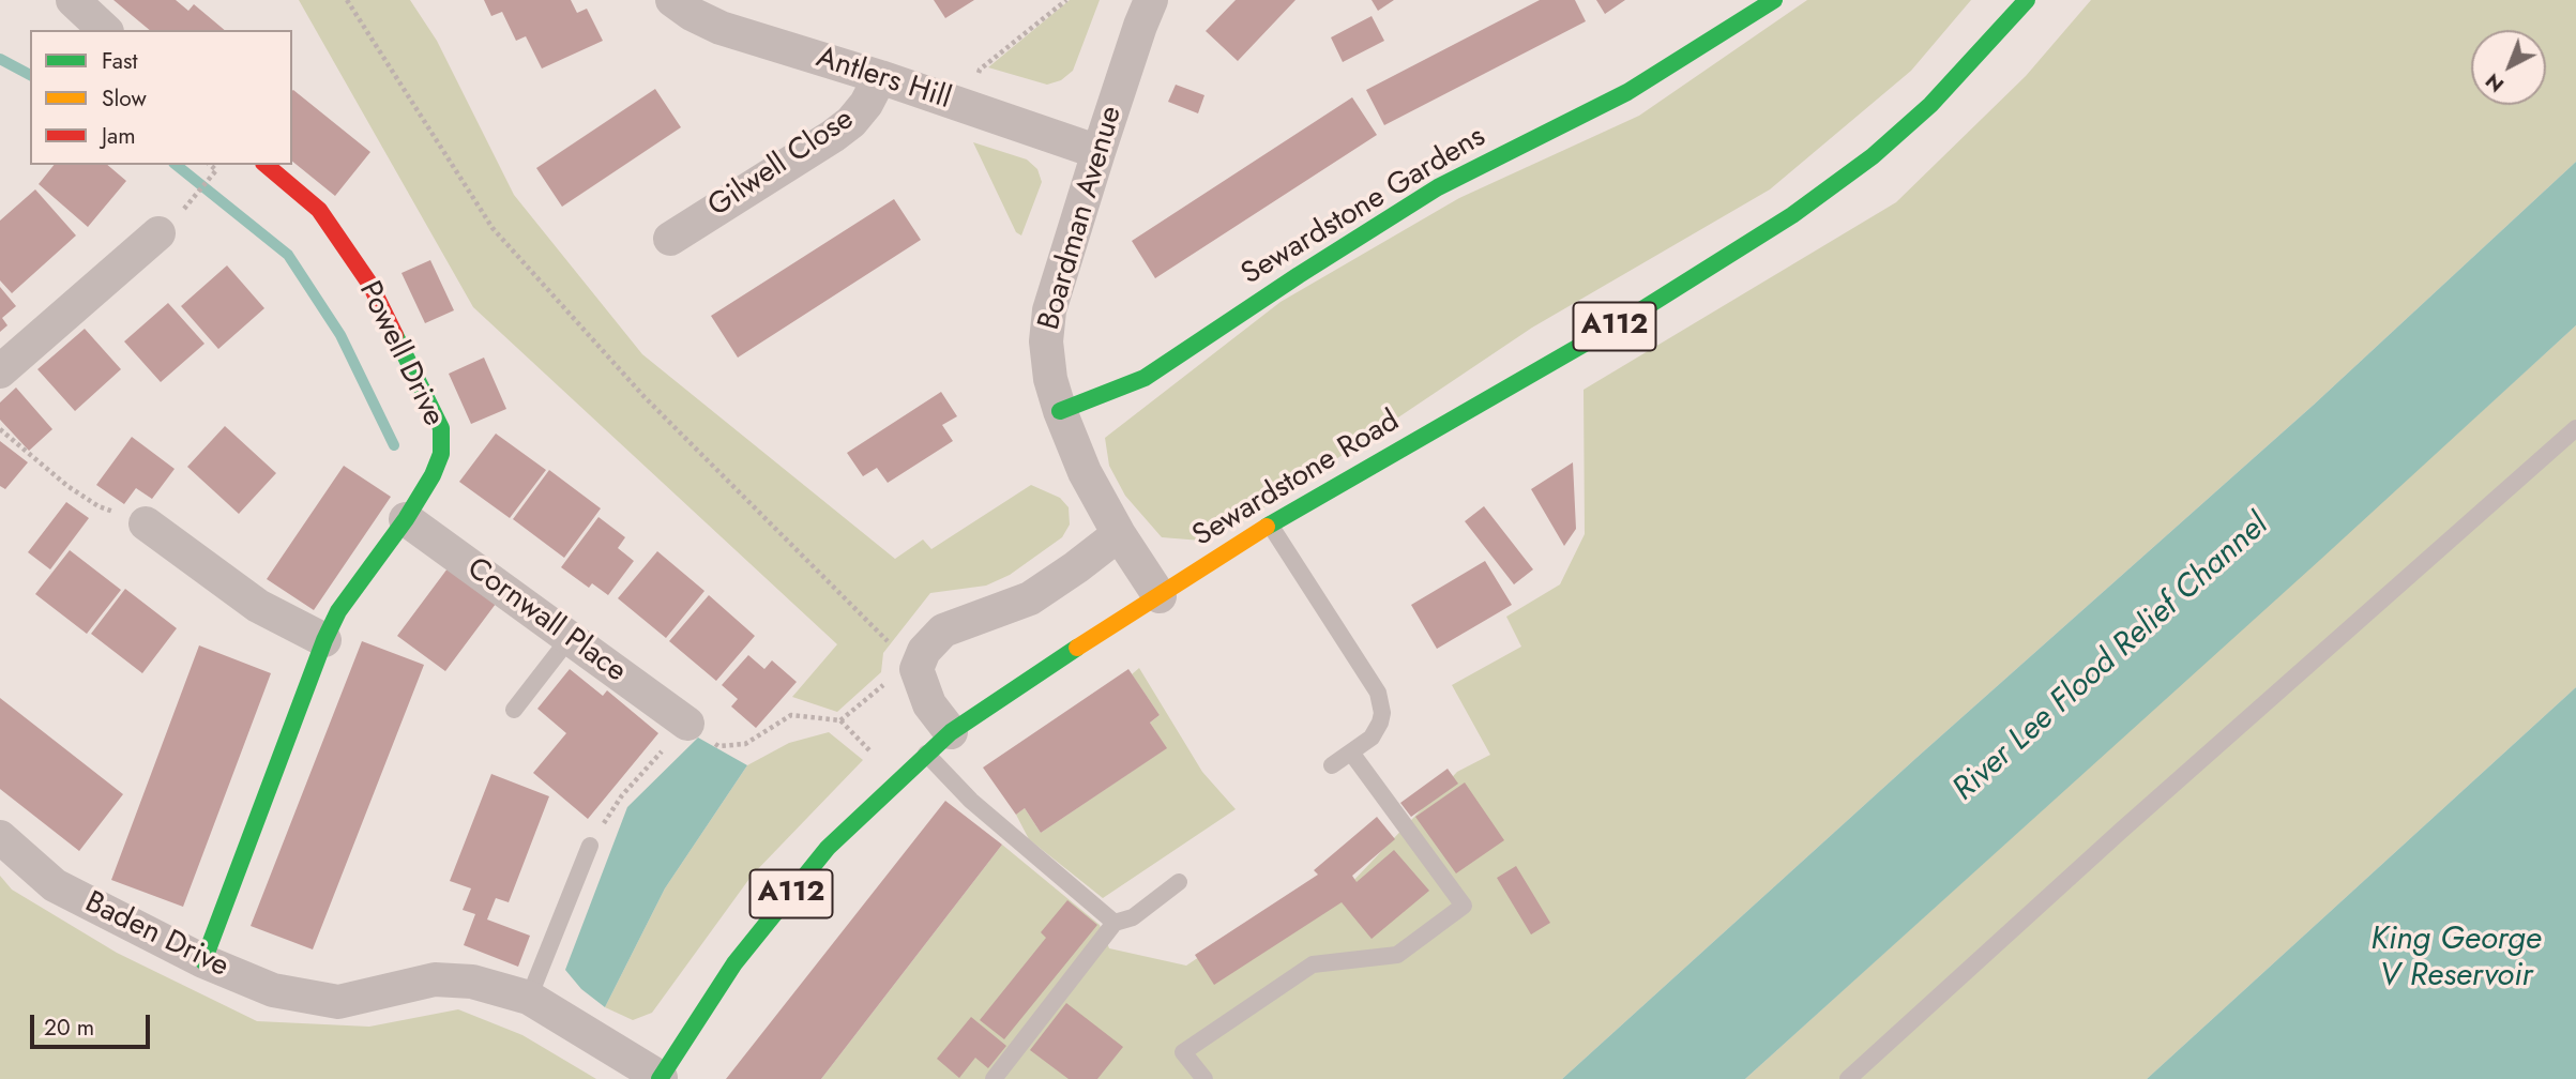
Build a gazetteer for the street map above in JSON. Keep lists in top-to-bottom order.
{
  "streets": {
    "street": [
      "Antlers Hill",
      "Gilwell Close",
      "Sewardstone Gardens",
      "Boardman Avenue",
      "A112",
      "Powell Drive",
      "Sewardstone Road",
      "Cornwall Place",
      "Baden Drive"
    ]
  },
  "crossings": [
    ["Antlers Hill", "Gilwell Close"],
    ["Antlers Hill", "Boardman Avenue"],
    ["Sewardstone Gardens", "Boardman Avenue"],
    ["Boardman Avenue", "Sewardstone Road"],
    ["Powell Drive", "Cornwall Place"],
    ["Powell Drive", "Baden Drive"],
    ["Sewardstone Road", "Baden Drive"]
  ],
  "water": ["River Lee Flood Relief Channel", "King George V Reservoir"],
  "legend": ["Fast", "Slow", "Jam"],
  "scale_bar": "20 m",
  "north": "bottom left"
}
